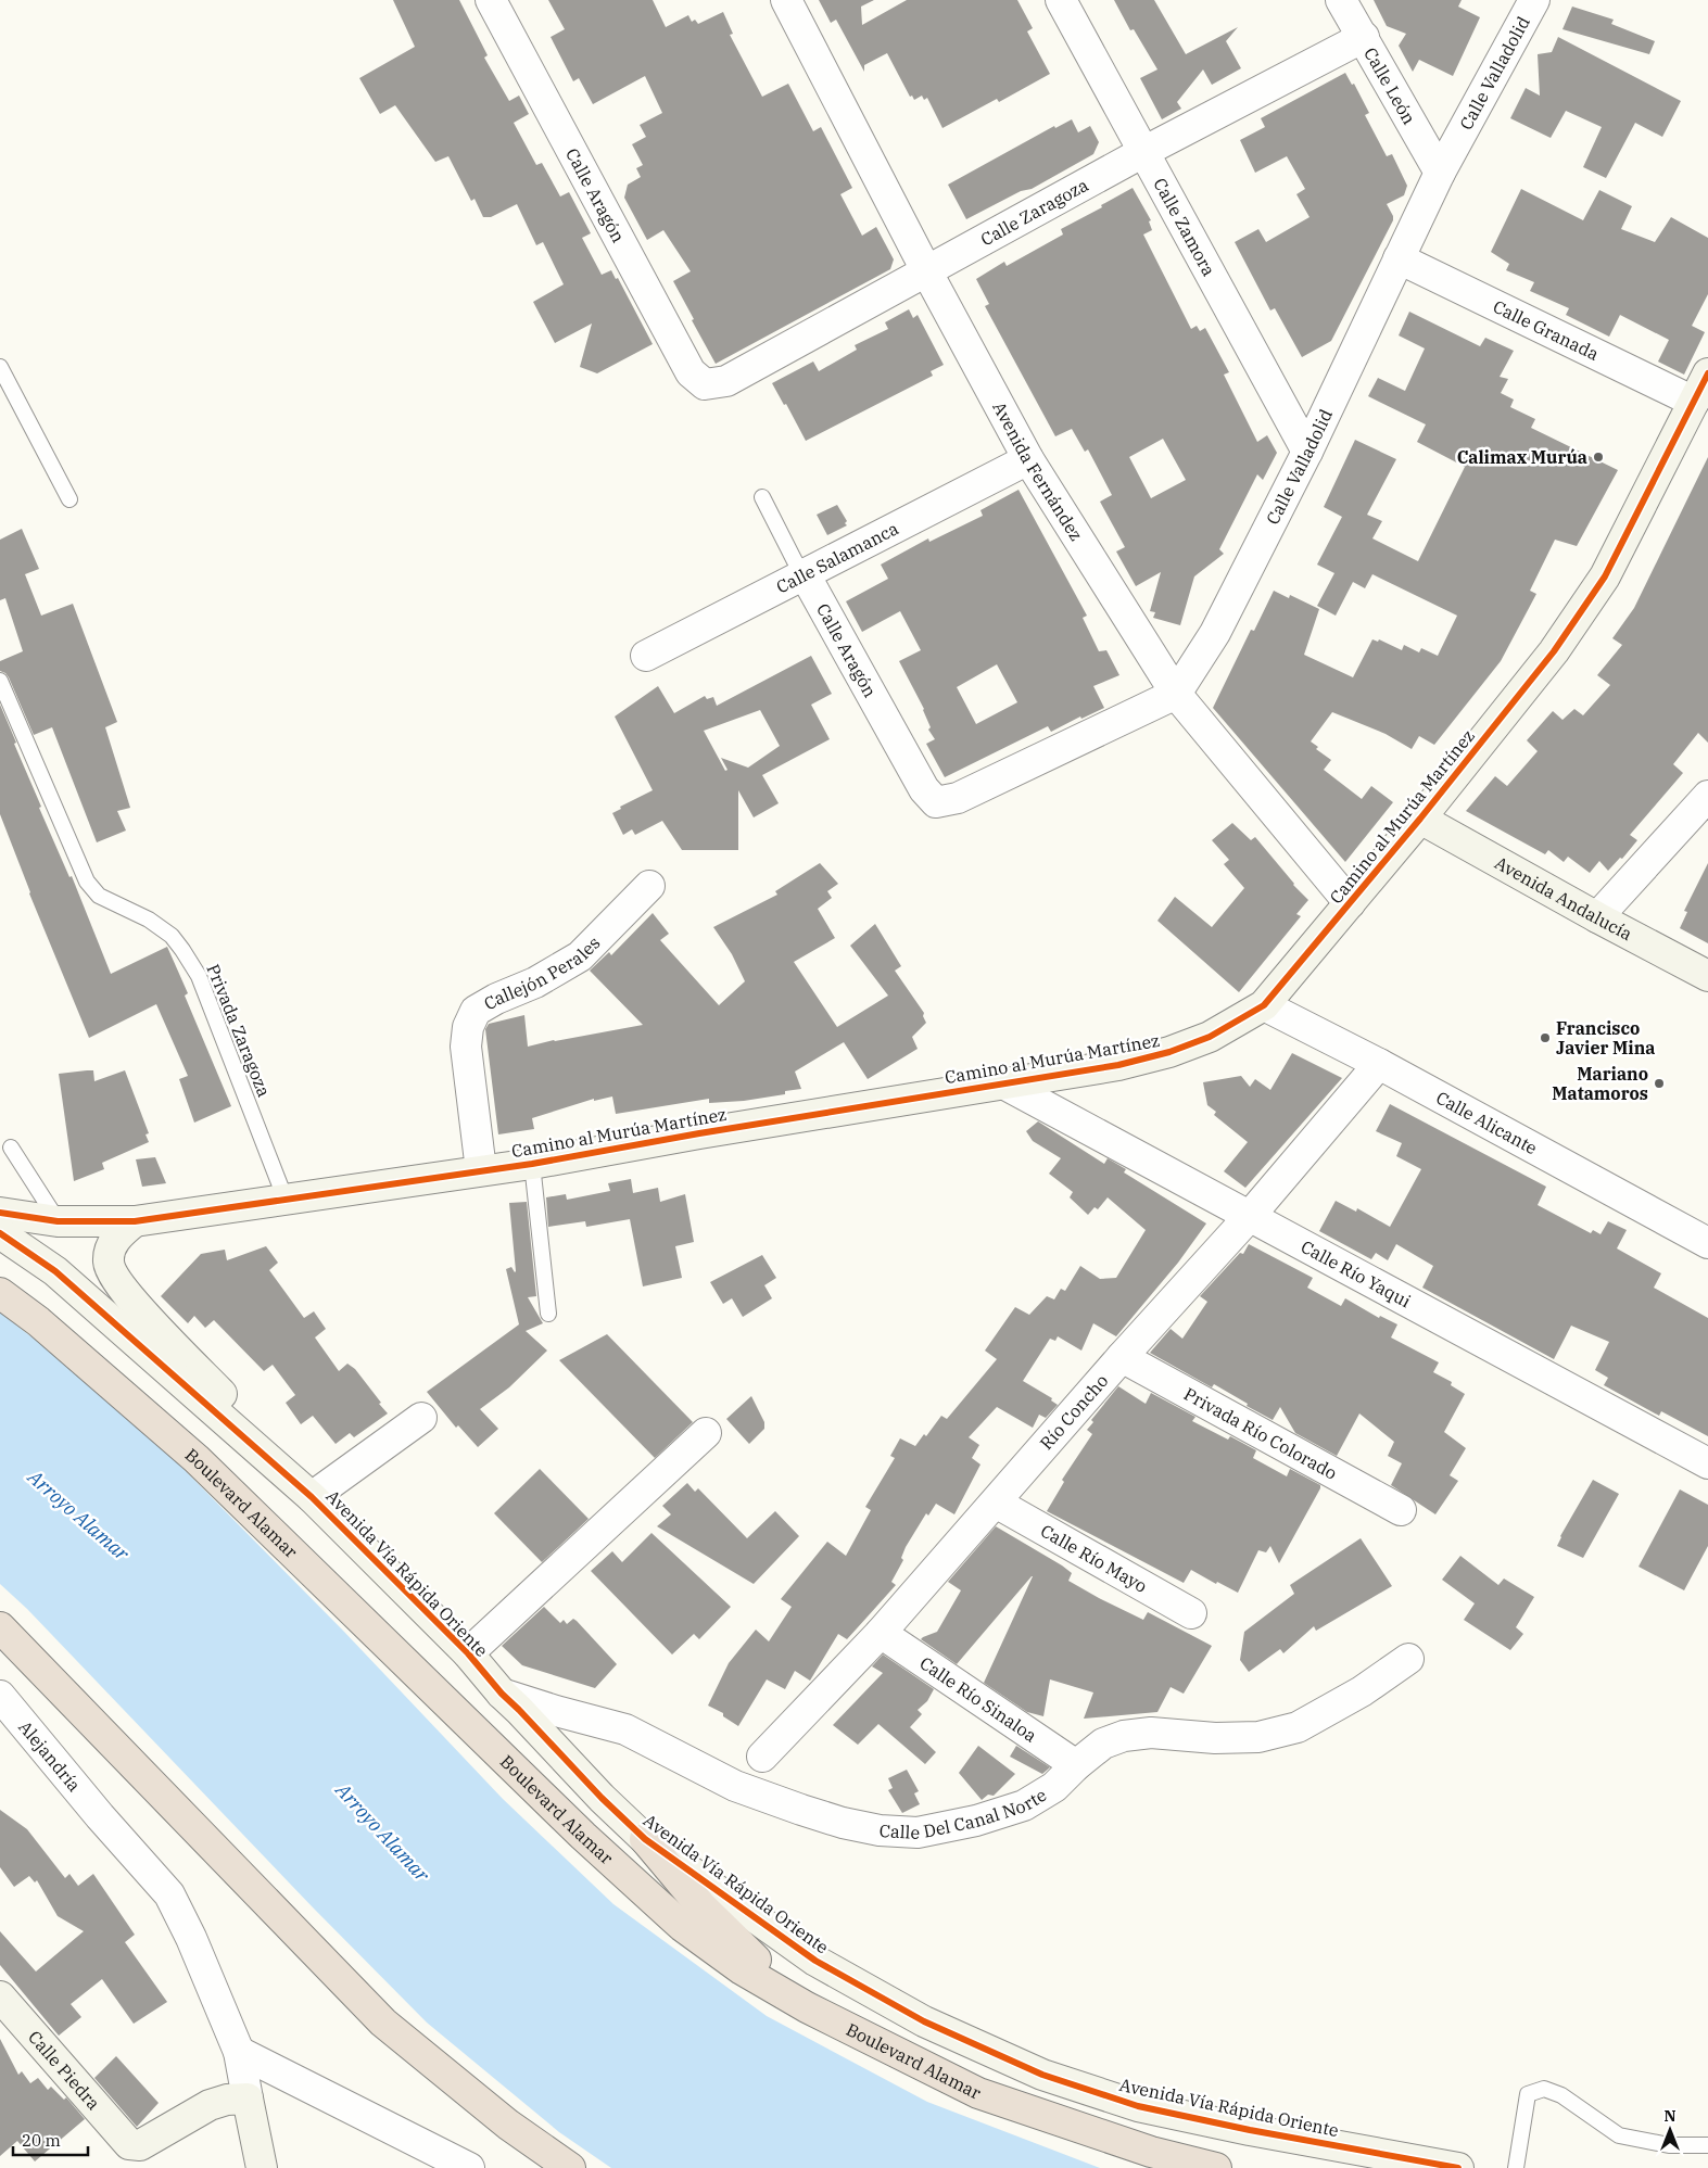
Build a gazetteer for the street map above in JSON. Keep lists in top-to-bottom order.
{
  "streets": {
    "highway": ["Boulevard Alamar"],
    "street": [
      "Calle Valladolid",
      "Calle León",
      "Calle Aragón",
      "Calle Zaragoza",
      "Calle Zamora",
      "Calle Granada",
      "Avenida Fernández",
      "Calle Salamanca",
      "Camino al Murúa Martínez",
      "Avenida Andalucía",
      "Callejón Perales",
      "Calle Alicante",
      "Calle Río Yaqui",
      "Río Concho",
      "Privada Río Colorado",
      "Calle Río Mayo",
      "Avenida Vía Rápida Oriente",
      "Calle Río Sinaloa",
      "Alejandría",
      "Calle Del Canal Norte",
      "Calle Piedra"
    ],
    "lane": ["Privada Zaragoza"]
  },
  "crossings": [
    ["Calle Valladolid", "Calle León"],
    ["Calle Valladolid", "Calle Aragón"],
    ["Calle Valladolid", "Calle Zamora"],
    ["Calle Valladolid", "Calle Granada"],
    ["Calle Valladolid", "Avenida Fernández"],
    ["Calle León", "Calle Zaragoza"],
    ["Calle Aragón", "Calle Zaragoza"],
    ["Calle Aragón", "Avenida Fernández"],
    ["Calle Aragón", "Calle Salamanca"],
    ["Calle Zaragoza", "Calle Zamora"],
    ["Calle Zaragoza", "Avenida Fernández"],
    ["Calle Granada", "Camino al Murúa Martínez"],
    ["Avenida Fernández", "Calle Salamanca"],
    ["Avenida Fernández", "Camino al Murúa Martínez"],
    ["Camino al Murúa Martínez", "Avenida Andalucía"],
    ["Camino al Murúa Martínez", "Callejón Perales"],
    ["Camino al Murúa Martínez", "Privada Zaragoza"],
    ["Camino al Murúa Martínez", "Calle Alicante"],
    ["Camino al Murúa Martínez", "Calle Río Yaqui"],
    ["Calle Alicante", "Río Concho"],
    ["Calle Río Yaqui", "Río Concho"],
    ["Río Concho", "Privada Río Colorado"],
    ["Río Concho", "Calle Río Mayo"],
    ["Río Concho", "Calle Río Sinaloa"],
    ["Avenida Vía Rápida Oriente", "Calle Del Canal Norte"],
    ["Calle Río Sinaloa", "Calle Del Canal Norte"],
    ["Alejandría", "Calle Piedra"]
  ],
  "water": ["Arroyo Alamar"],
  "places": ["Calimax Murúa", "Francisco Javier Mina", "Mariano Matamoros"],
  "scale_bar": "20 m",
  "north": "top"
}
